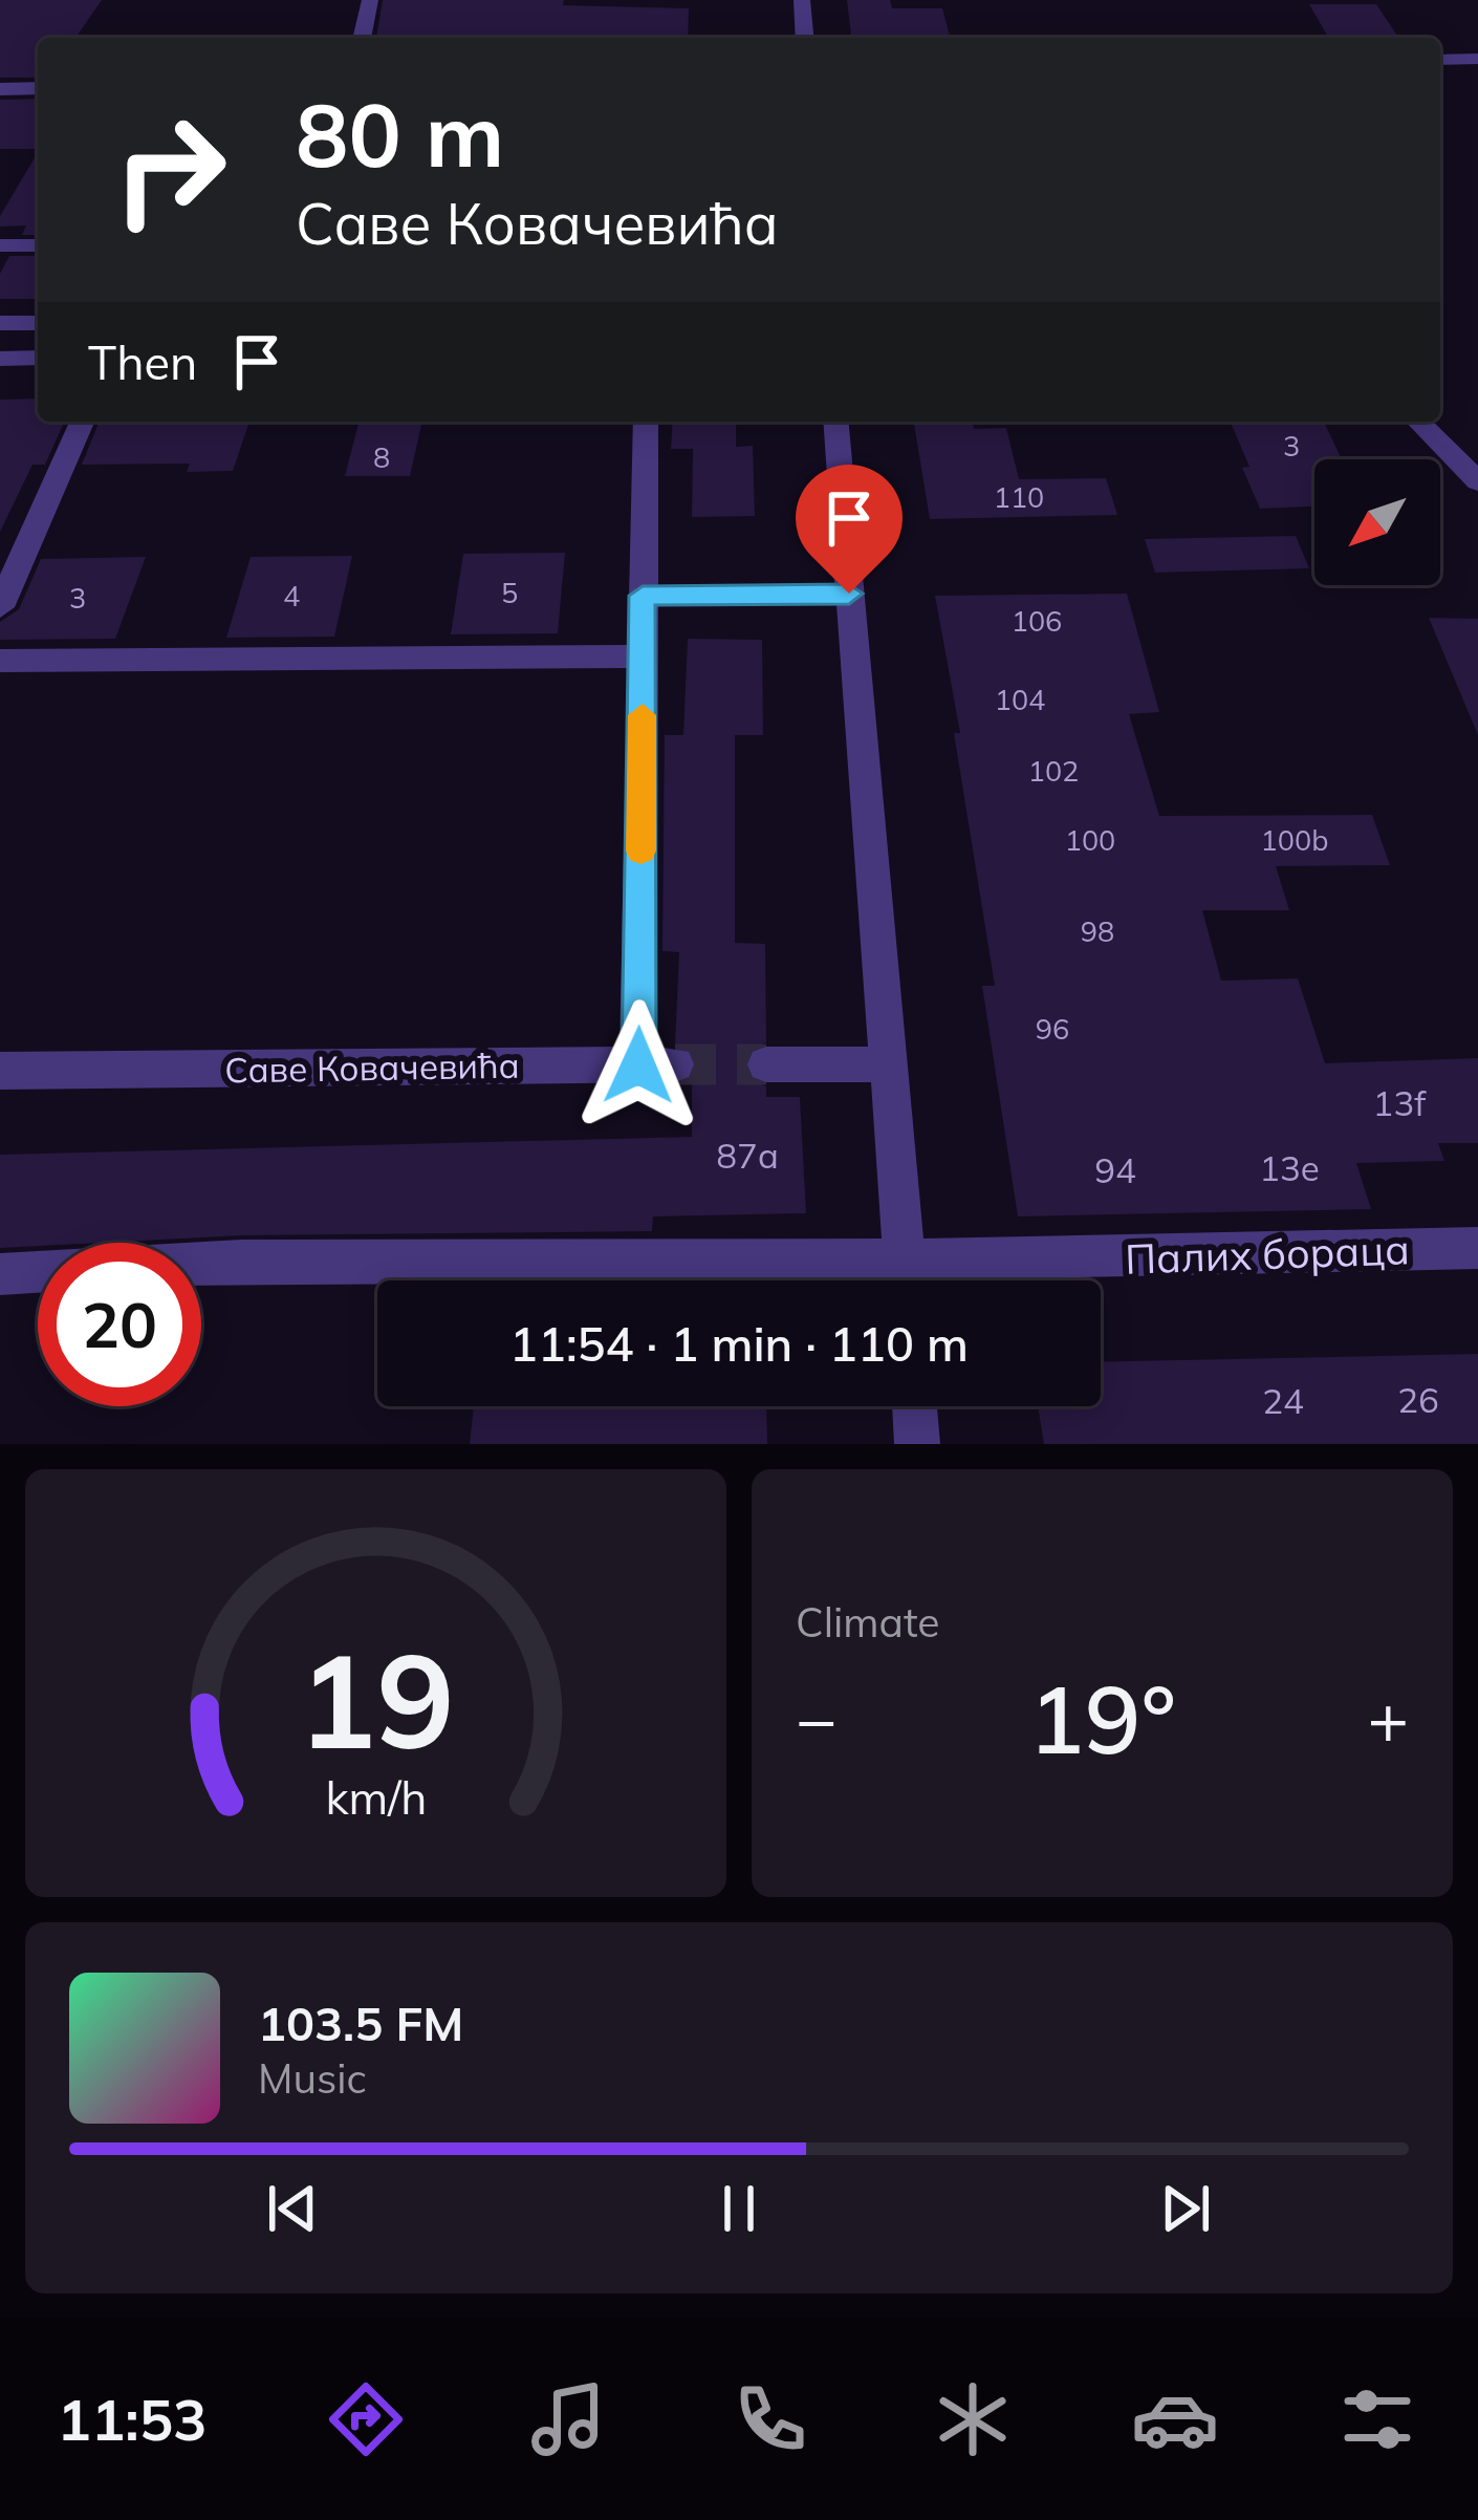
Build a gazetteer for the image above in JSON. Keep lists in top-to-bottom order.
{
  "streets": {
    "street": ["Саве Ковачевића", "Палих бораца"]
  },
  "house_numbers": [
    "3",
    "8",
    "110",
    "5",
    "4",
    "3",
    "106",
    "104",
    "102",
    "100",
    "100b",
    "98",
    "96",
    "13f",
    "87a",
    "13e",
    "94",
    "26",
    "24"
  ],
  "north": "bottom left",
  "page": {
    "turn": ["80 m", "Саве Ковачевића"],
    "then": "Then",
    "limit": "20",
    "trip": "11:54 · 1 min · 110 m",
    "tile": "Climate",
    "heat": ["−", "19°", "+"],
    "song": ["103.5 FM", "Music"],
    "tabs": "11:53",
    "gauge": ["19", "km/h"]
  }
}
